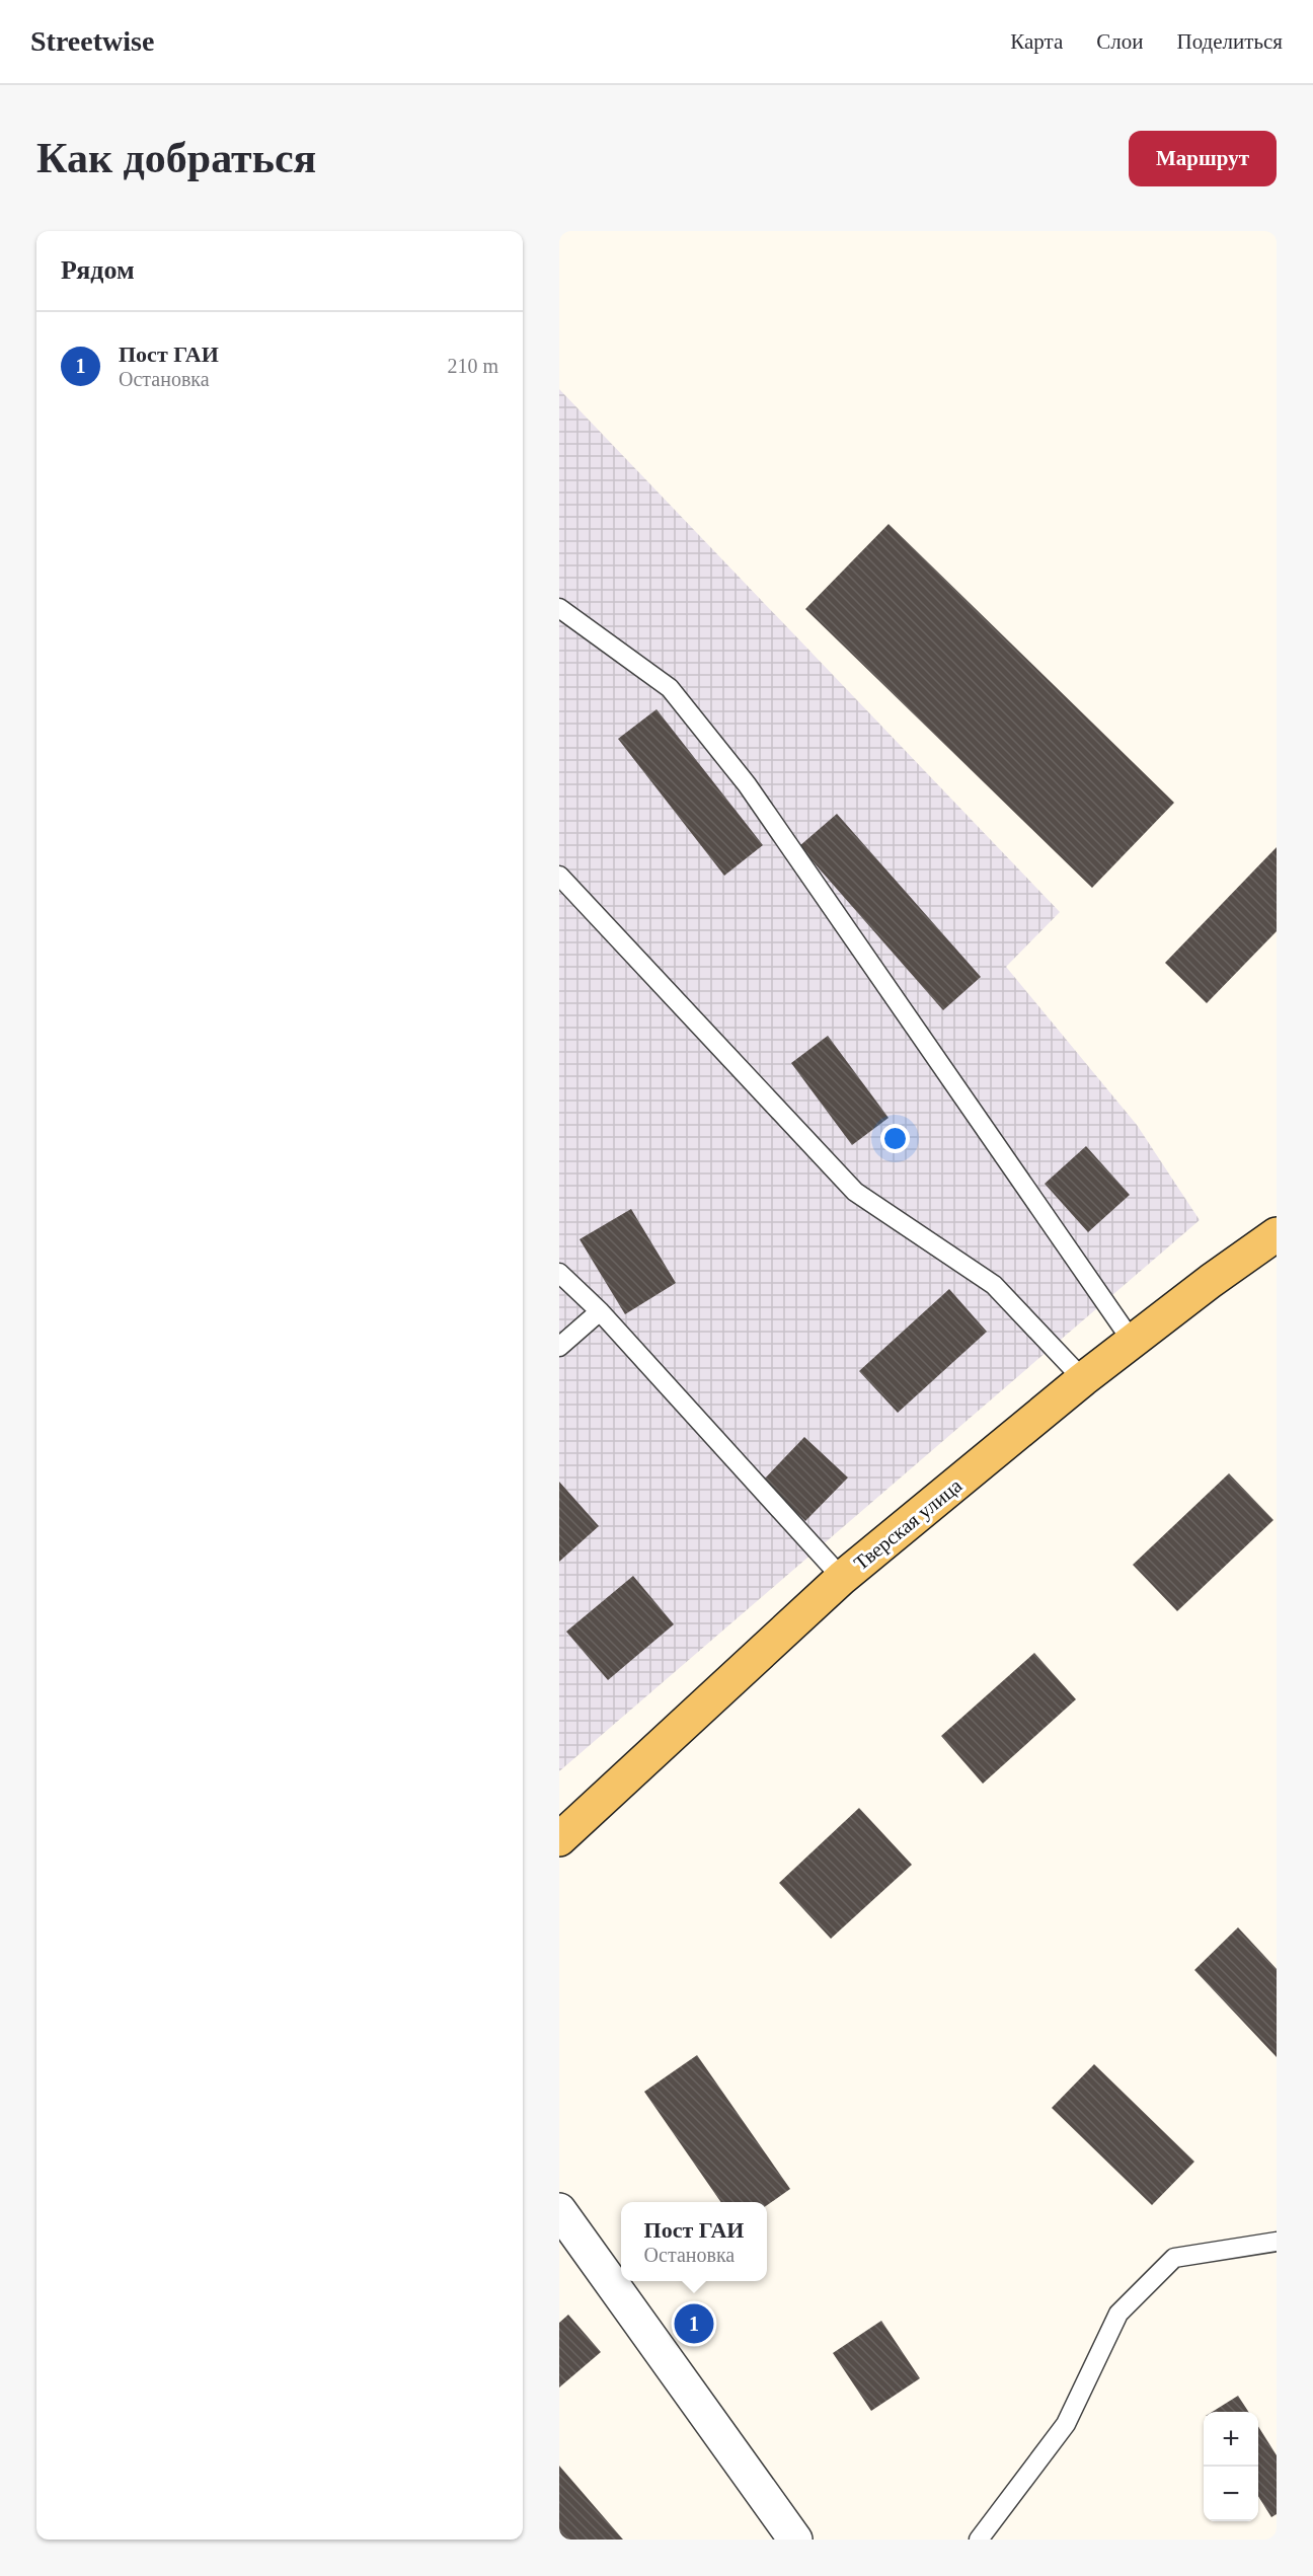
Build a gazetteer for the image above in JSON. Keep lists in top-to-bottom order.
{
  "streets": {
    "main road": ["Тверская улица"]
  },
  "page": {
    "header": "Streetwise",
    "nav": ["Карта", "Слои", "Поделиться"],
    "buttons": "Маршрут",
    "title": "Как добраться",
    "heading": "Рядом",
    "list": [
      {
        "mark": "1",
        "name": "Пост ГАИ",
        "note": "Остановка",
        "value": "210 m"
      }
    ],
    "popup": ["Пост ГАИ", "Остановка"],
    "pins": "1",
    "map_buttons": ["+", "−"]
  }
}
